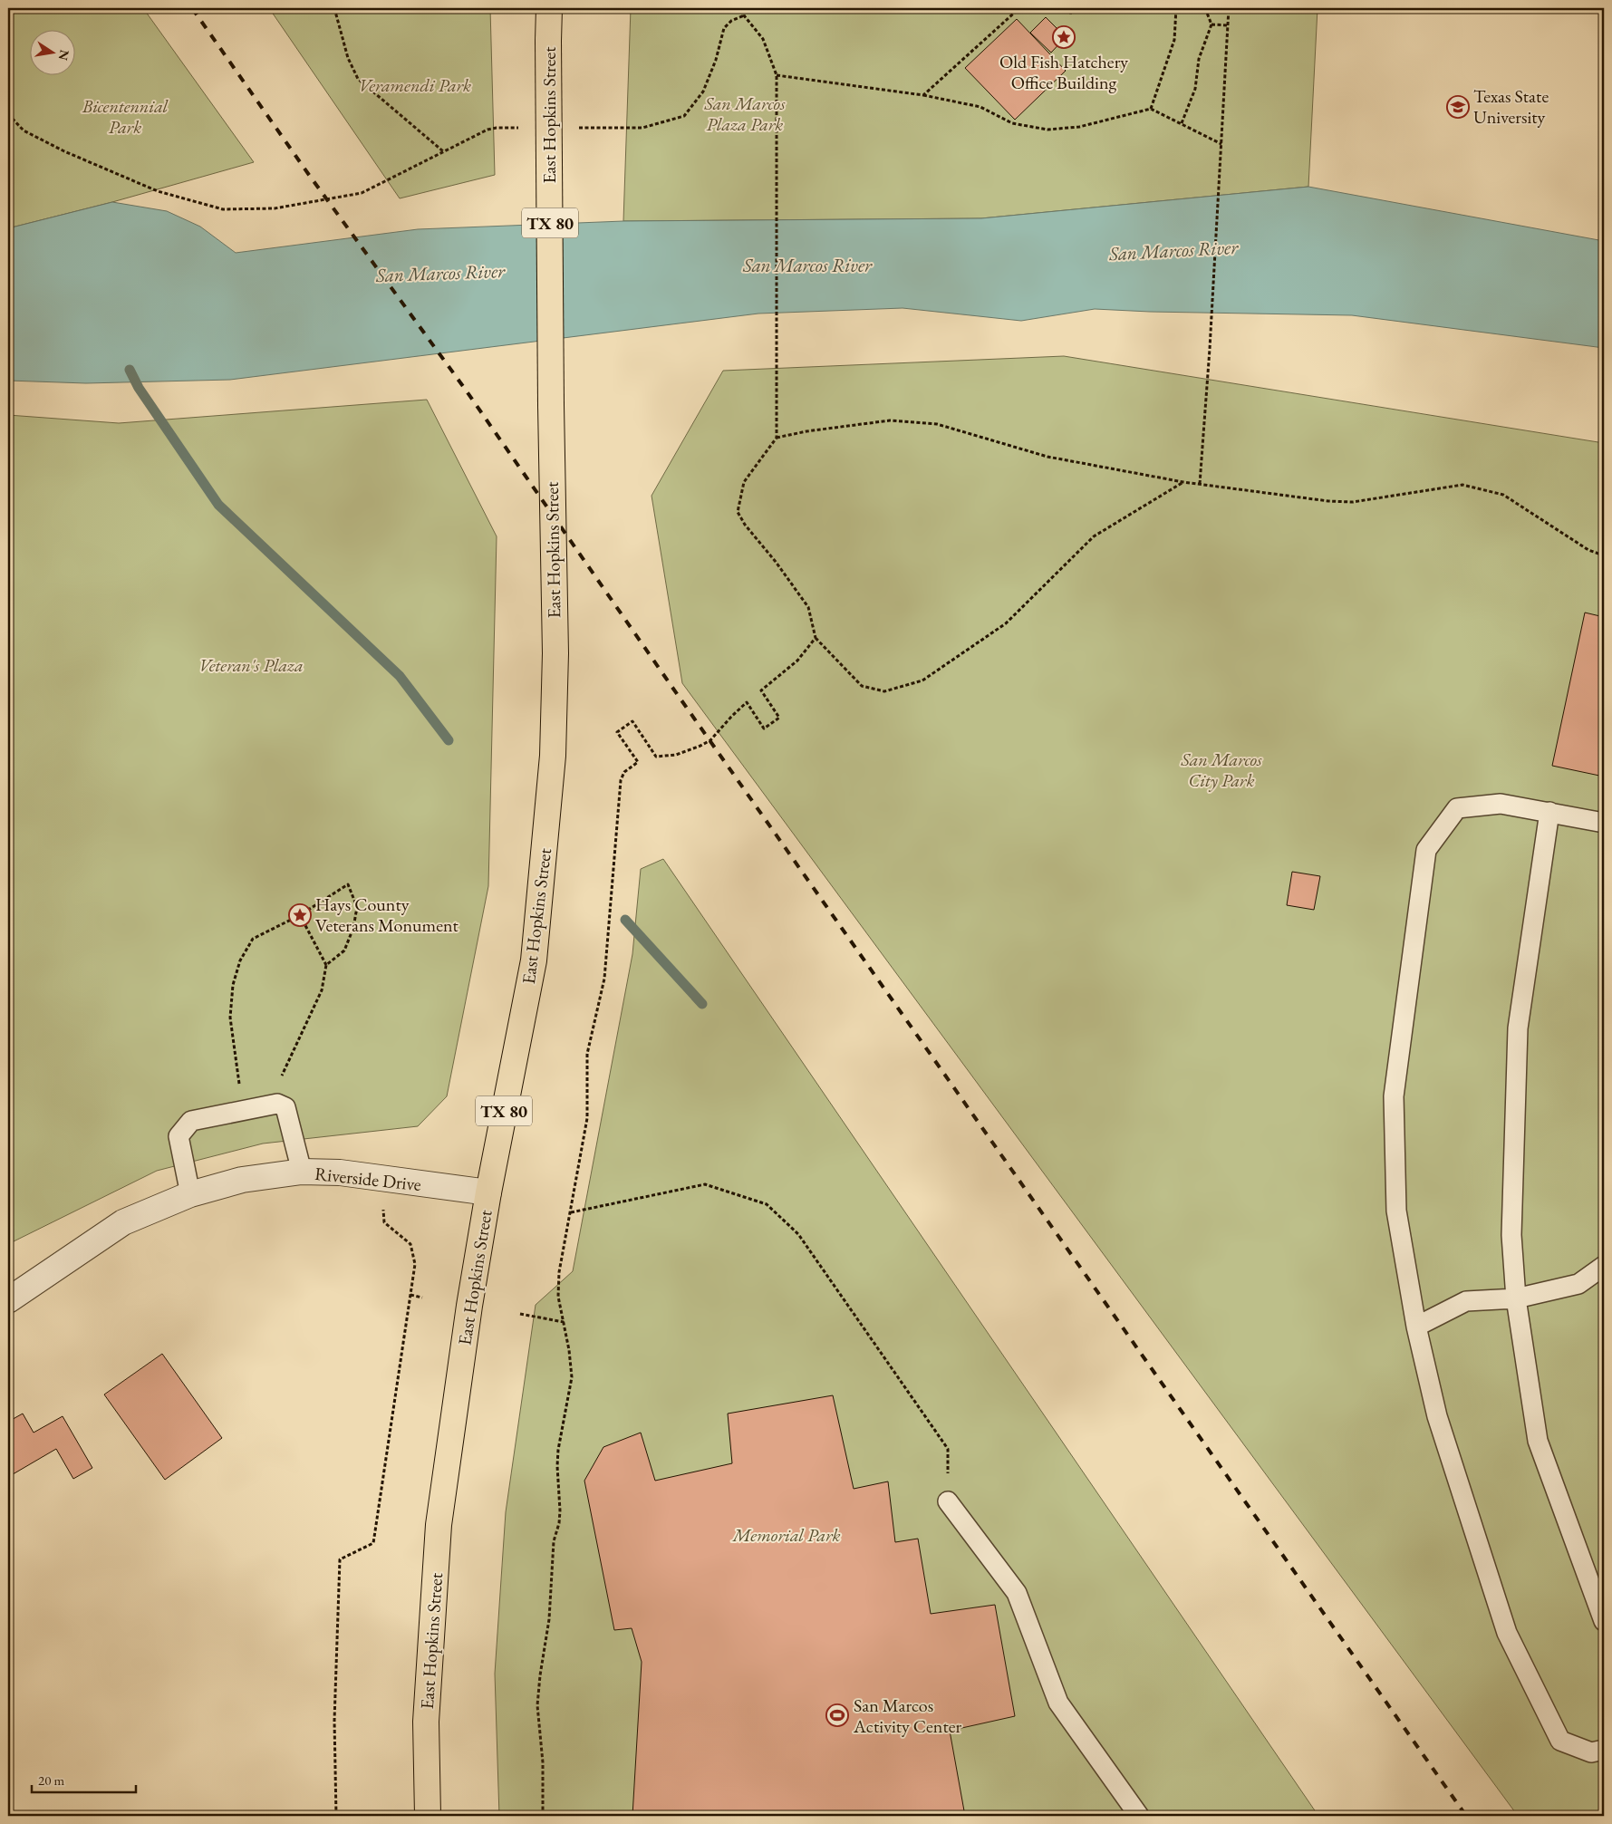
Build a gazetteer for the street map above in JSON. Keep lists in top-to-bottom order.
{
  "streets": {
    "main road": ["East Hopkins Street", "TX 80"],
    "street": ["Riverside Drive"]
  },
  "crossings": [
    ["East Hopkins Street", "Riverside Drive"]
  ],
  "water": ["San Marcos River"],
  "parks": [
    "Veramendi Park",
    "San Marcos Plaza Park",
    "Bicentennial Park",
    "Veteran's Plaza",
    "San Marcos City Park",
    "Memorial Park"
  ],
  "places": {
    "place": ["Old Fish Hatchery Office Building", "Hays County Veterans Monument"],
    "school or university": ["Texas State University"],
    "sports": ["San Marcos Activity Center"]
  },
  "scale_bar": "20 m",
  "north": "right"
}
